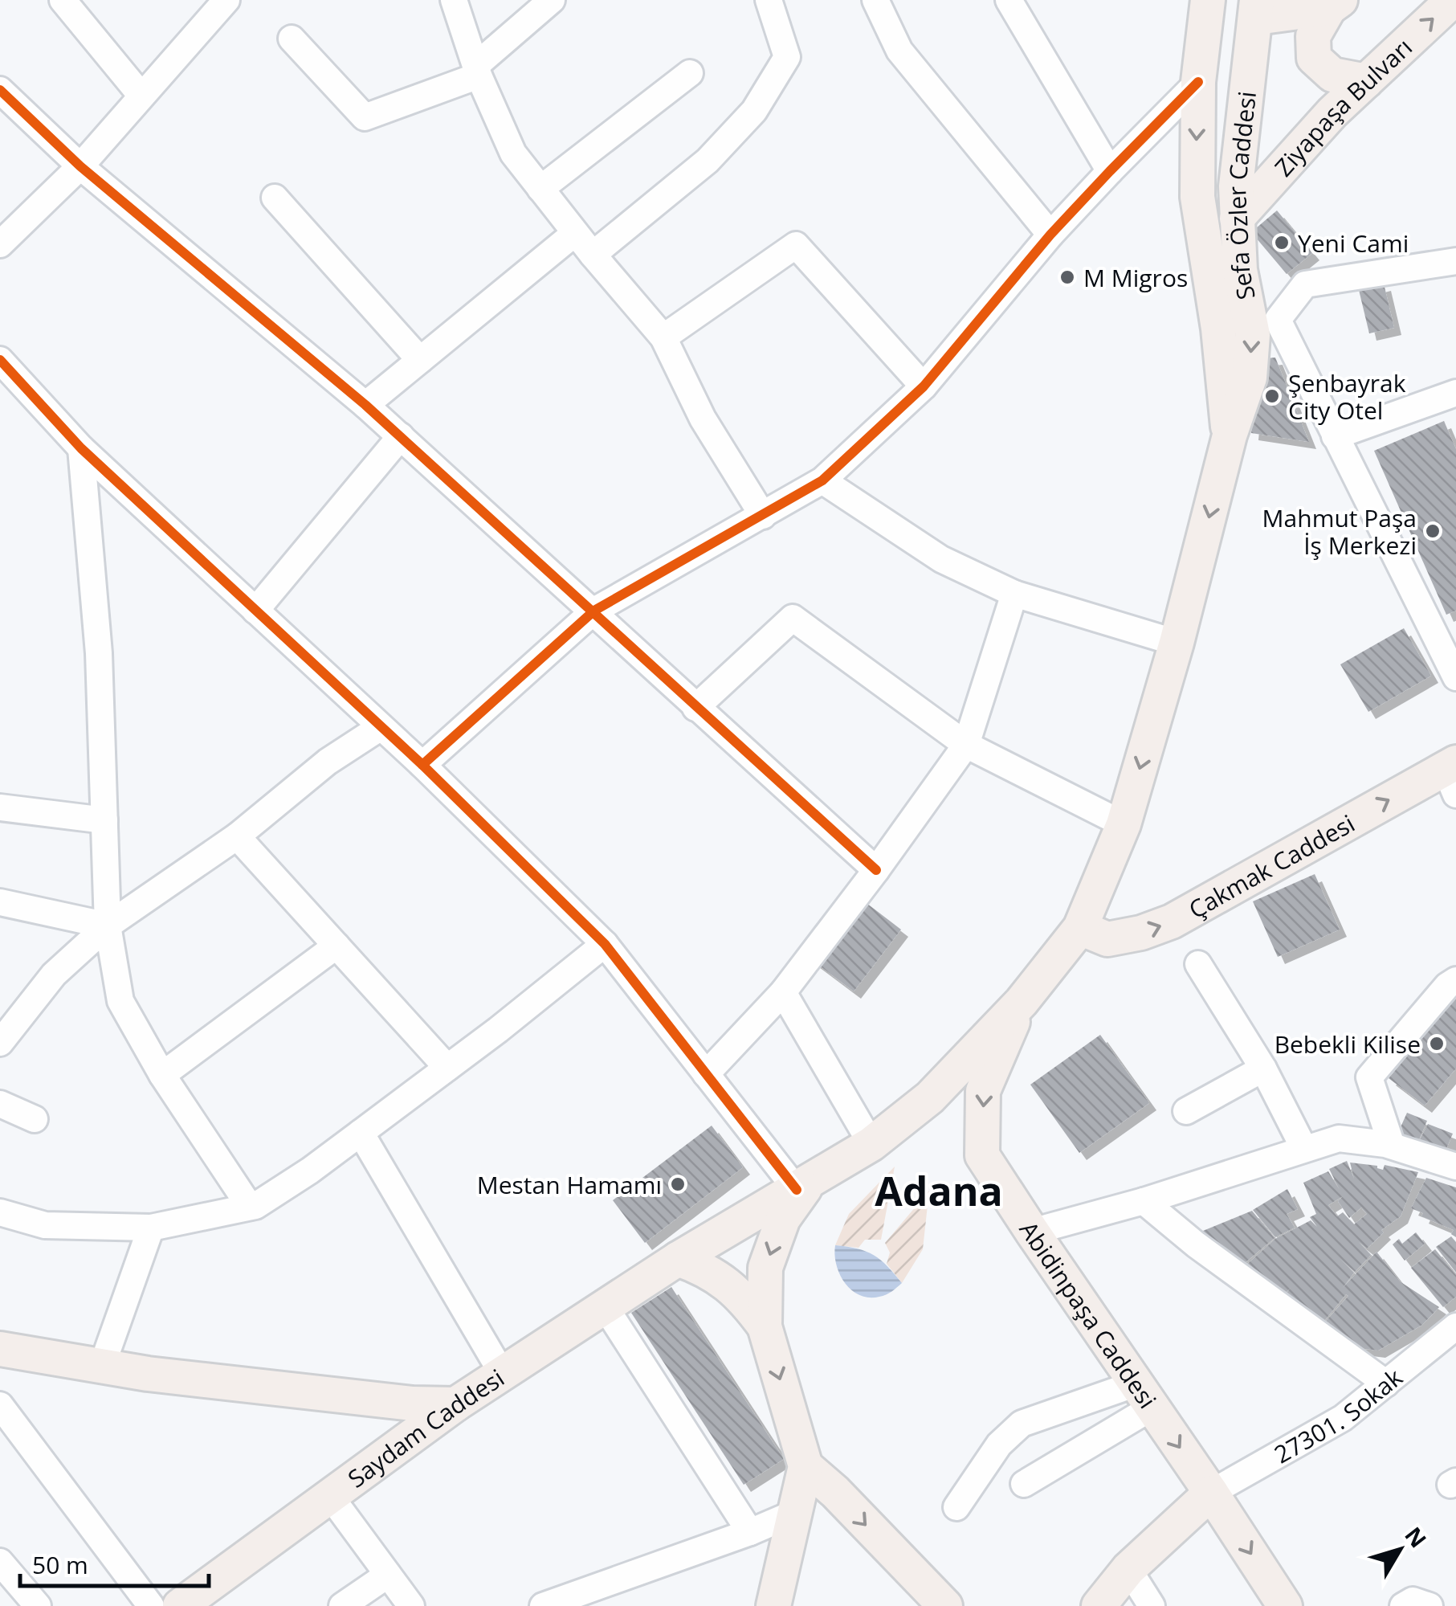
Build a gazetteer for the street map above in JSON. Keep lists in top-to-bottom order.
{
  "streets": {
    "main road": [
      "Ziyapaşa Bulvarı",
      "Sefa Özler Caddesi",
      "Çakmak Caddesi",
      "Abidinpaşa Caddesi",
      "Saydam Caddesi"
    ],
    "street": ["27301. Sokak"]
  },
  "crossings": [
    ["Ziyapaşa Bulvarı", "Sefa Özler Caddesi"],
    ["Sefa Özler Caddesi", "Çakmak Caddesi"],
    ["Sefa Özler Caddesi", "Abidinpaşa Caddesi"],
    ["Sefa Özler Caddesi", "Saydam Caddesi"],
    ["Abidinpaşa Caddesi", "27301. Sokak"],
    ["Abidinpaşa Caddesi", "Saydam Caddesi"]
  ],
  "one_way": [
    "Ziyapaşa Bulvarı",
    "Sefa Özler Caddesi",
    "Çakmak Caddesi",
    "Abidinpaşa Caddesi"
  ],
  "districts": ["Adana"],
  "places": [
    "Yeni Cami",
    "M Migros",
    "Şenbayrak City Otel",
    "Mahmut Paşa İş Merkezi",
    "Bebekli Kilise",
    "Mestan Hamamı"
  ],
  "scale_bar": "50 m",
  "north": "top right"
}
